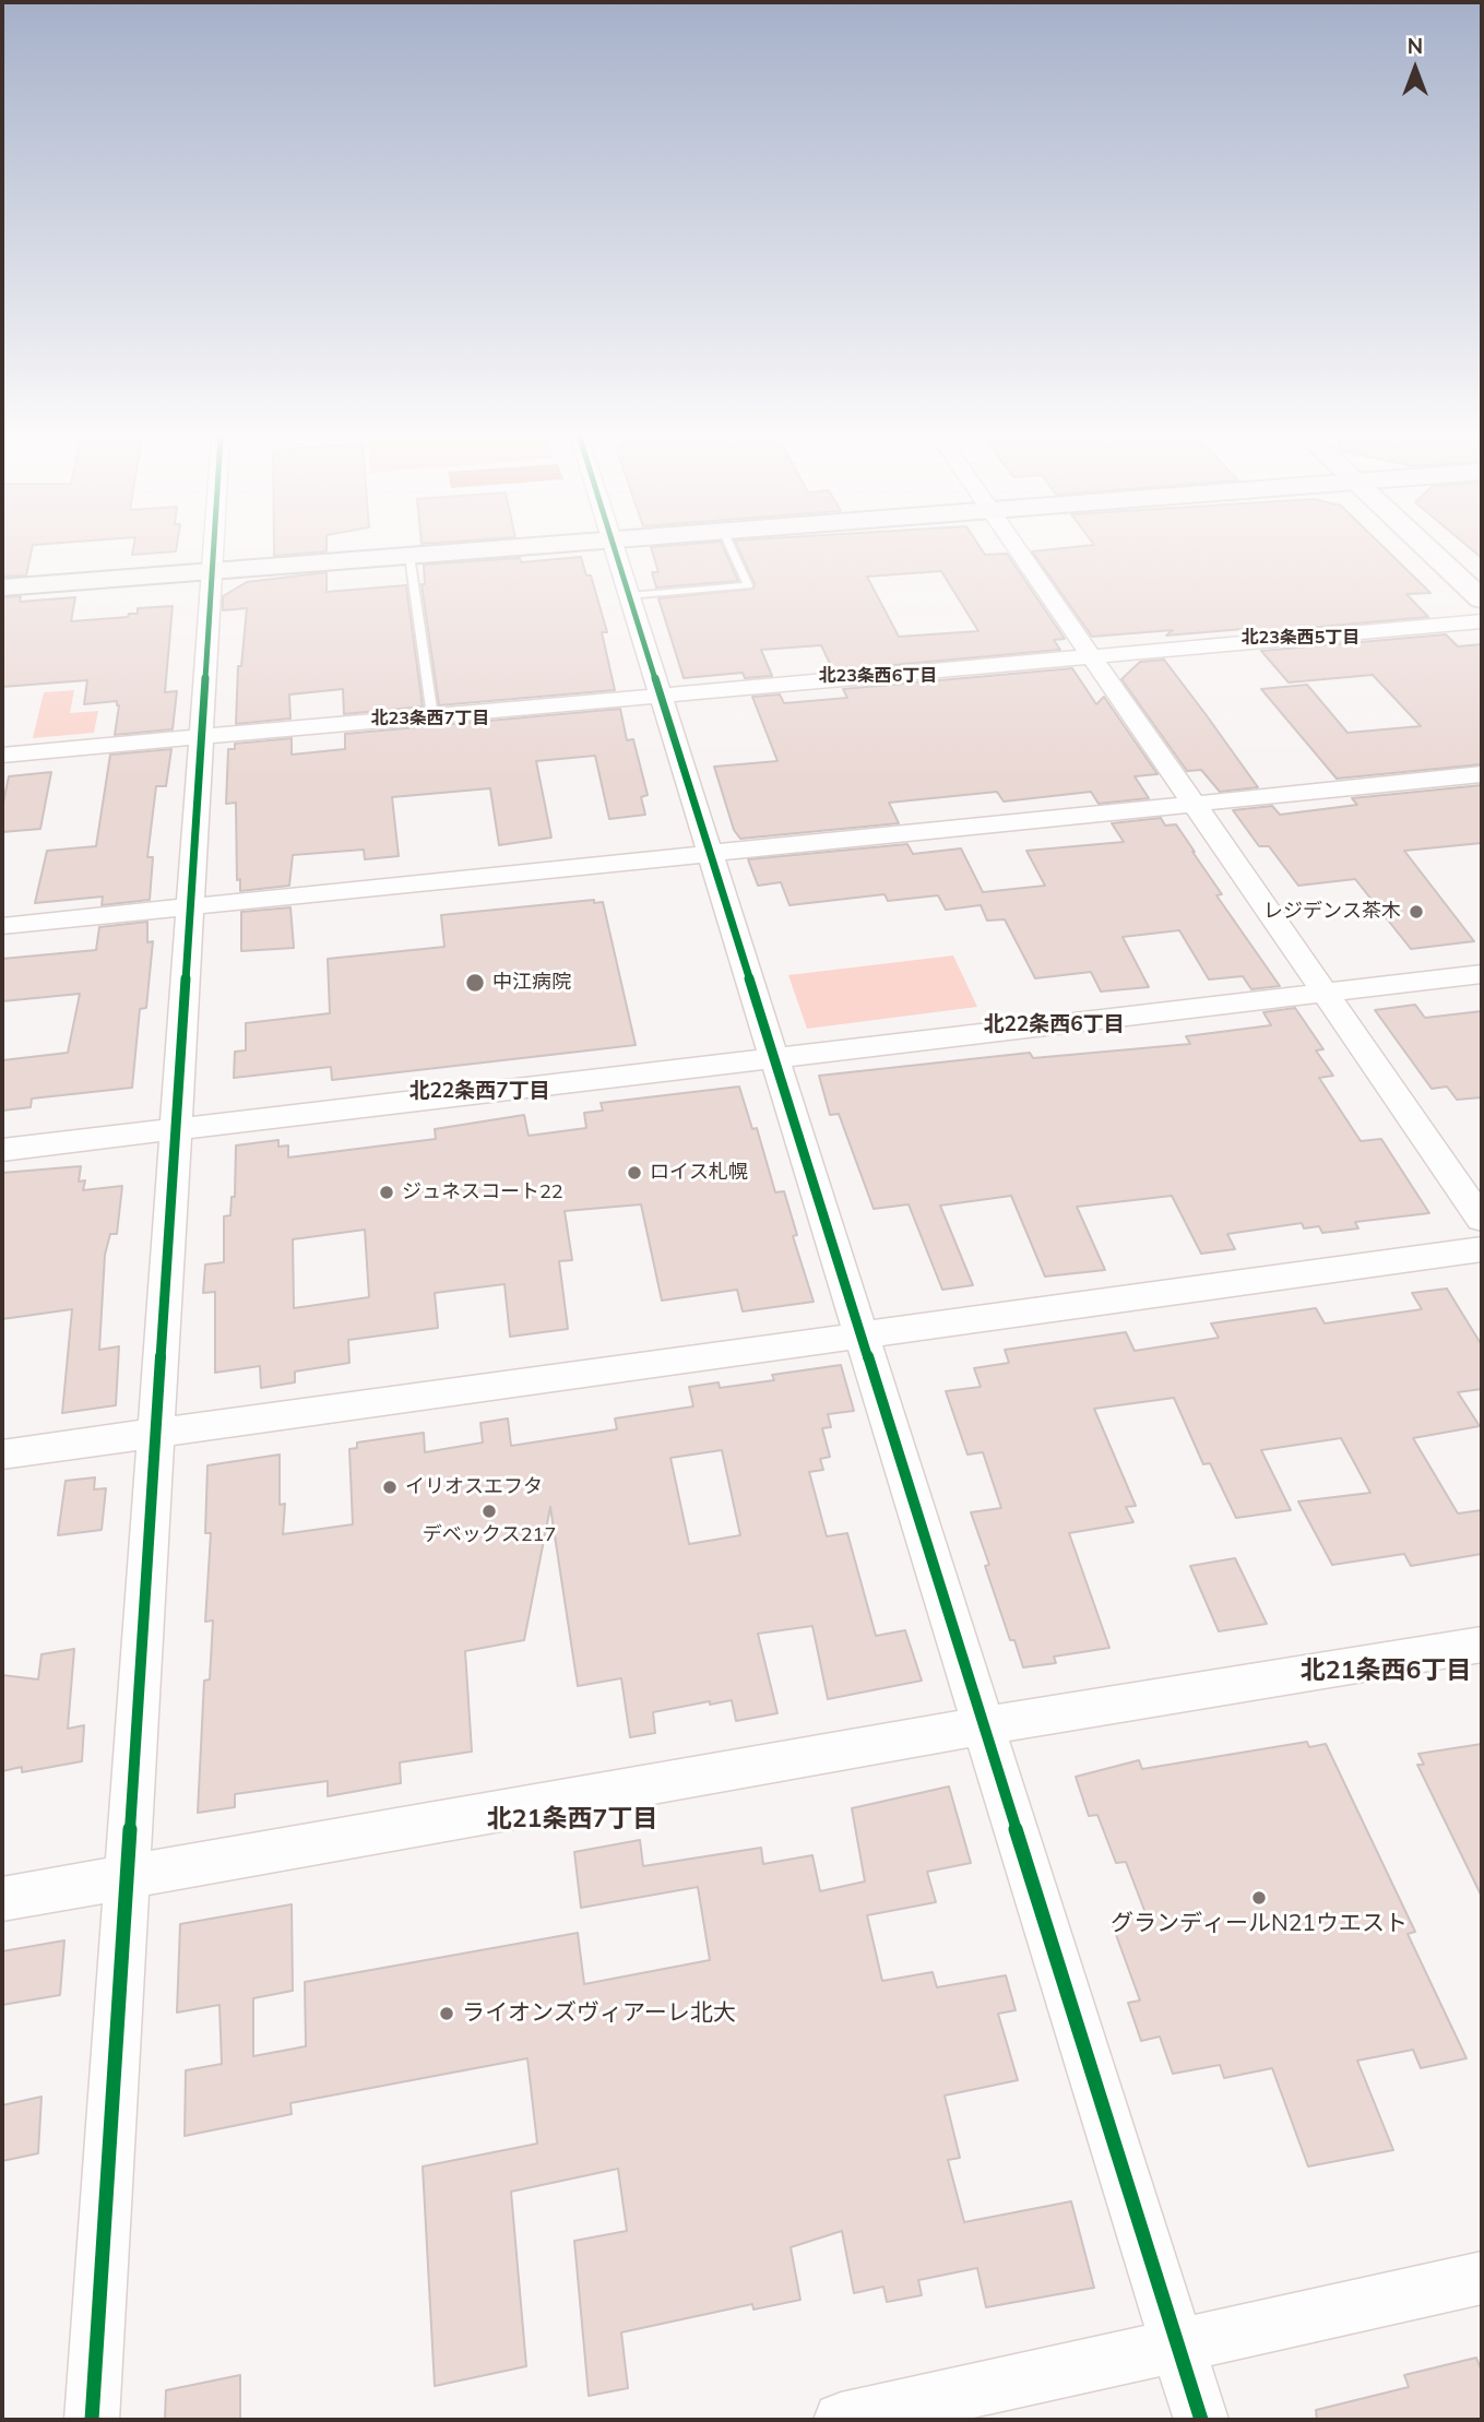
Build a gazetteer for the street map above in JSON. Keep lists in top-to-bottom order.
{
  "districts": [
    "北23条西5丁目",
    "北23条西6丁目",
    "北23条西7丁目",
    "北22条西6丁目",
    "北22条西7丁目",
    "北21条西6丁目",
    "北21条西7丁目"
  ],
  "places": [
    "レジデンス茶木",
    "中江病院",
    "ロイス札幌",
    "ジュネスコート22",
    "イリオスエフタ",
    "デベックス217",
    "グランディールN21ウエスト",
    "ライオンズヴィアーレ北大"
  ],
  "north": "top"
}
